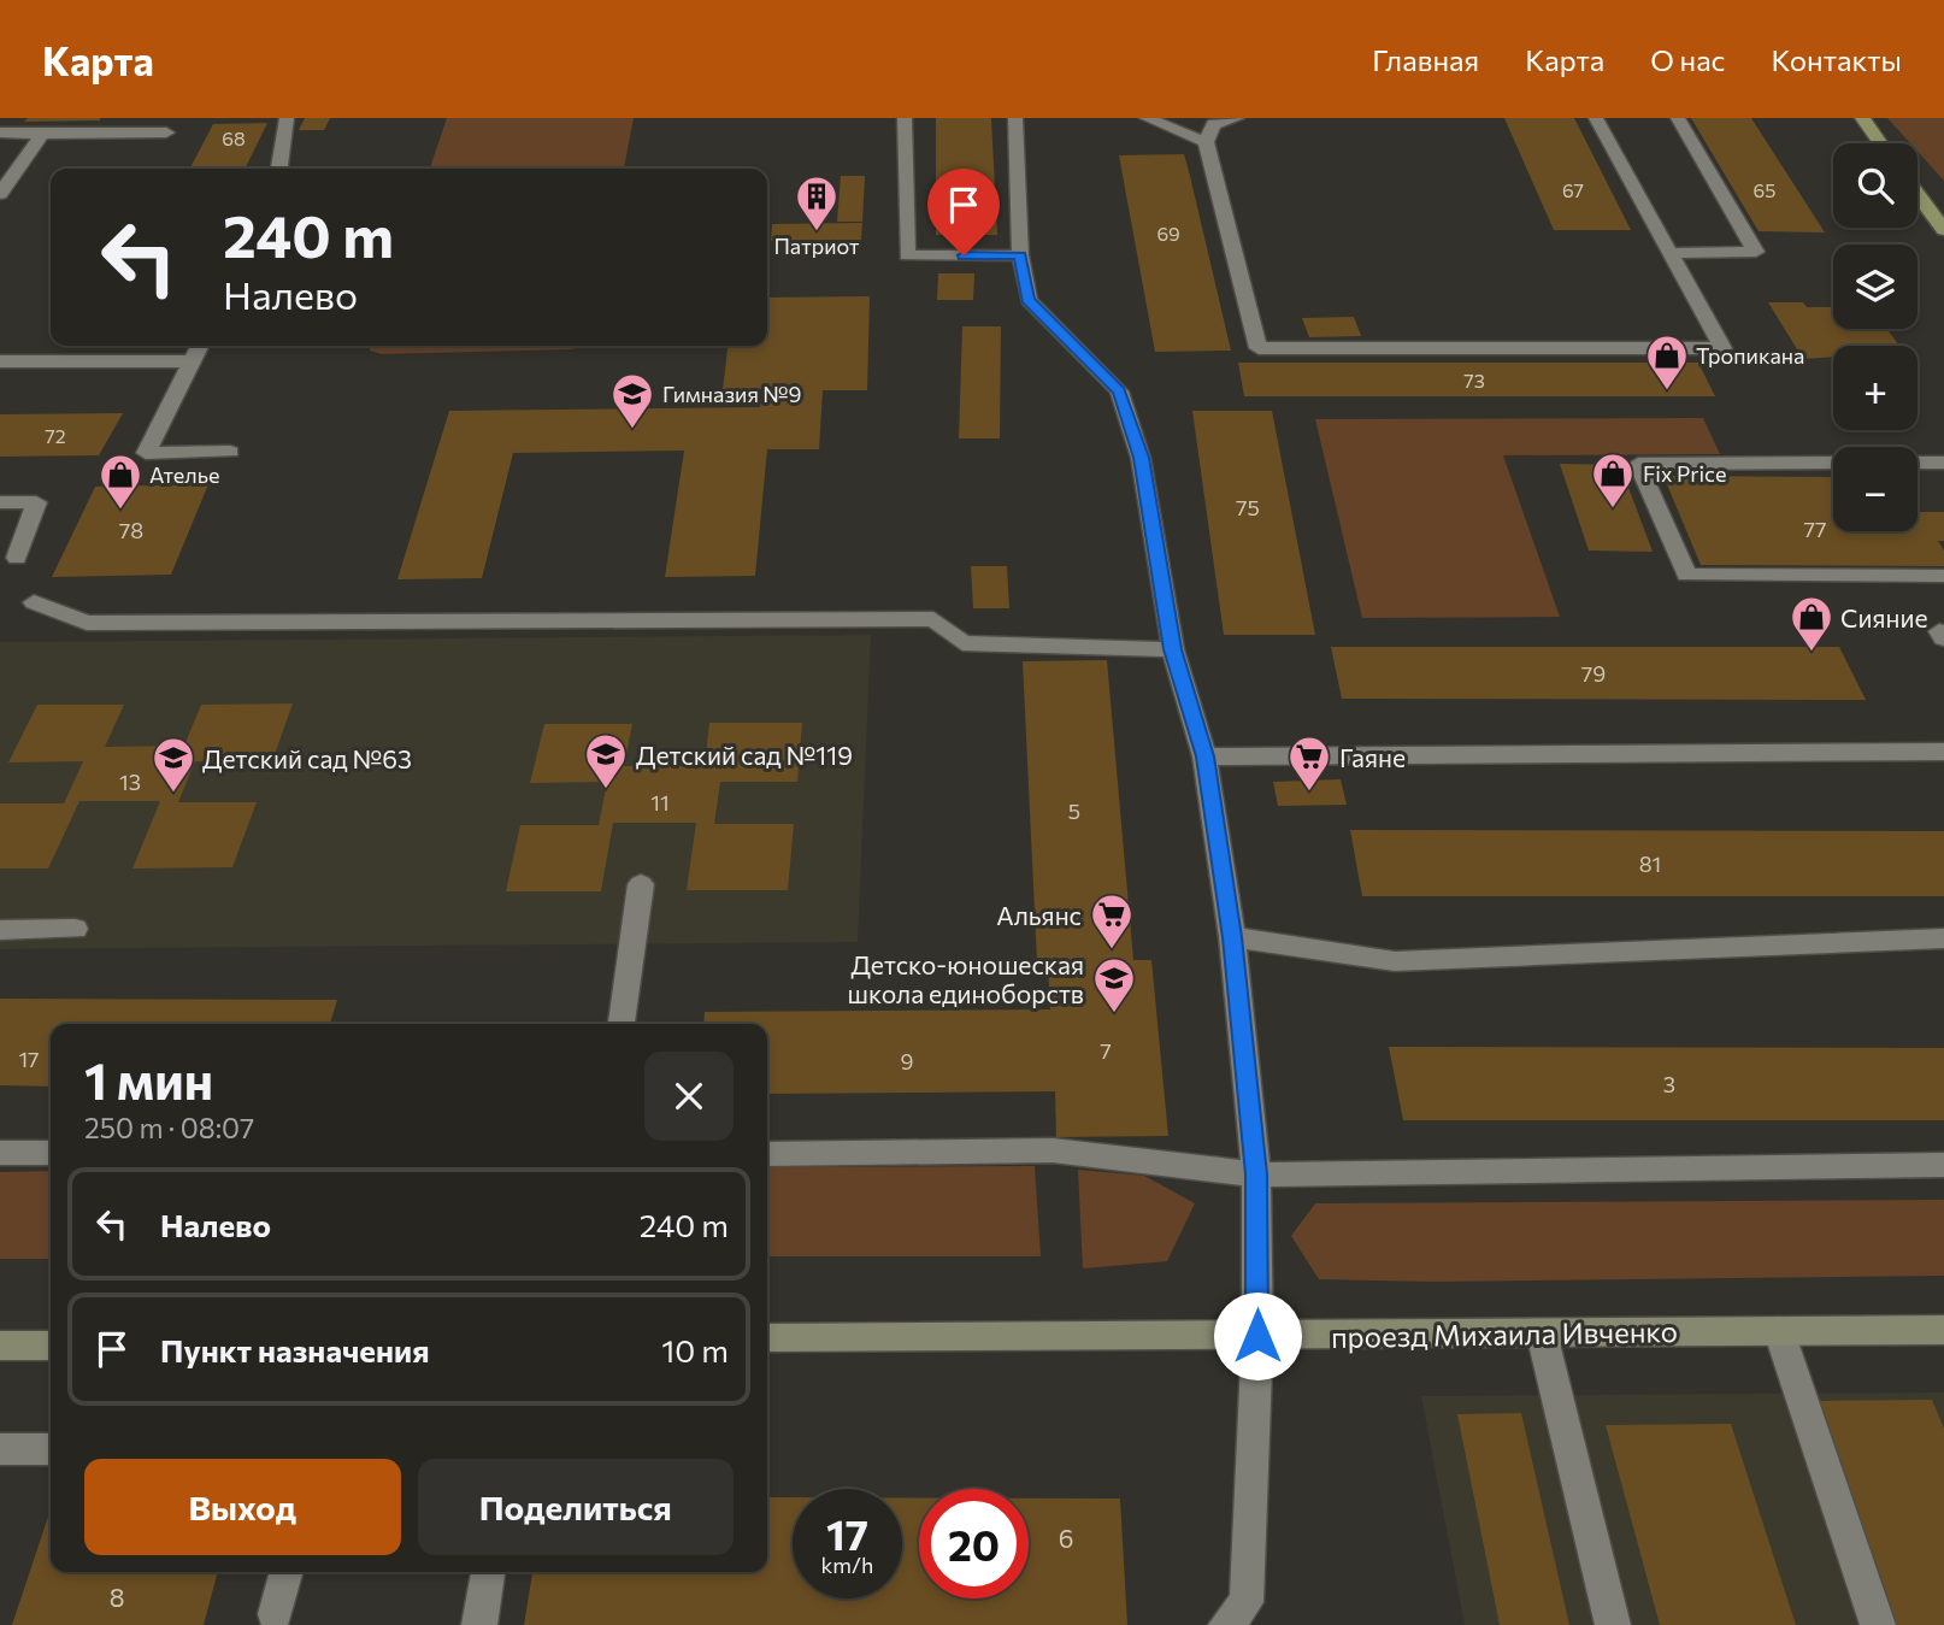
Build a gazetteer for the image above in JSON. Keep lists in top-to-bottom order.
{
  "streets": {
    "street": ["проезд Михаила Ивченко"]
  },
  "places": {
    "building": ["Патриот"],
    "shop": [
      "Тропикана",
      "Fix Price",
      "Ателье",
      "Сияние"
    ],
    "school or university": [
      "Гимназия №9",
      "Детский сад №119",
      "Детский сад №63",
      "Детско-юношеская школа единоборств"
    ],
    "supermarket": ["Гаяне", "Альянс"]
  },
  "house_numbers": [
    "68",
    "67",
    "65",
    "69",
    "73",
    "72",
    "75",
    "77",
    "78",
    "79",
    "13",
    "11",
    "5",
    "81",
    "7",
    "17",
    "9",
    "3",
    "6",
    "8"
  ],
  "page": {
    "header": "Карта",
    "nav": [
      "Главная",
      "Карта",
      "О нас",
      "Контакты"
    ],
    "map_buttons": ["+", "−"],
    "turn": ["240 m", "Налево"],
    "heading": ["1 мин", "250 m · 08:07"],
    "list": [
      {
        "name": "Налево",
        "value": "240 m"
      },
      {
        "name": "Пункт назначения",
        "value": "10 m"
      }
    ],
    "buttons": ["Выход", "Поделиться"],
    "speed": "17 km/h",
    "limit": "20"
  }
}
